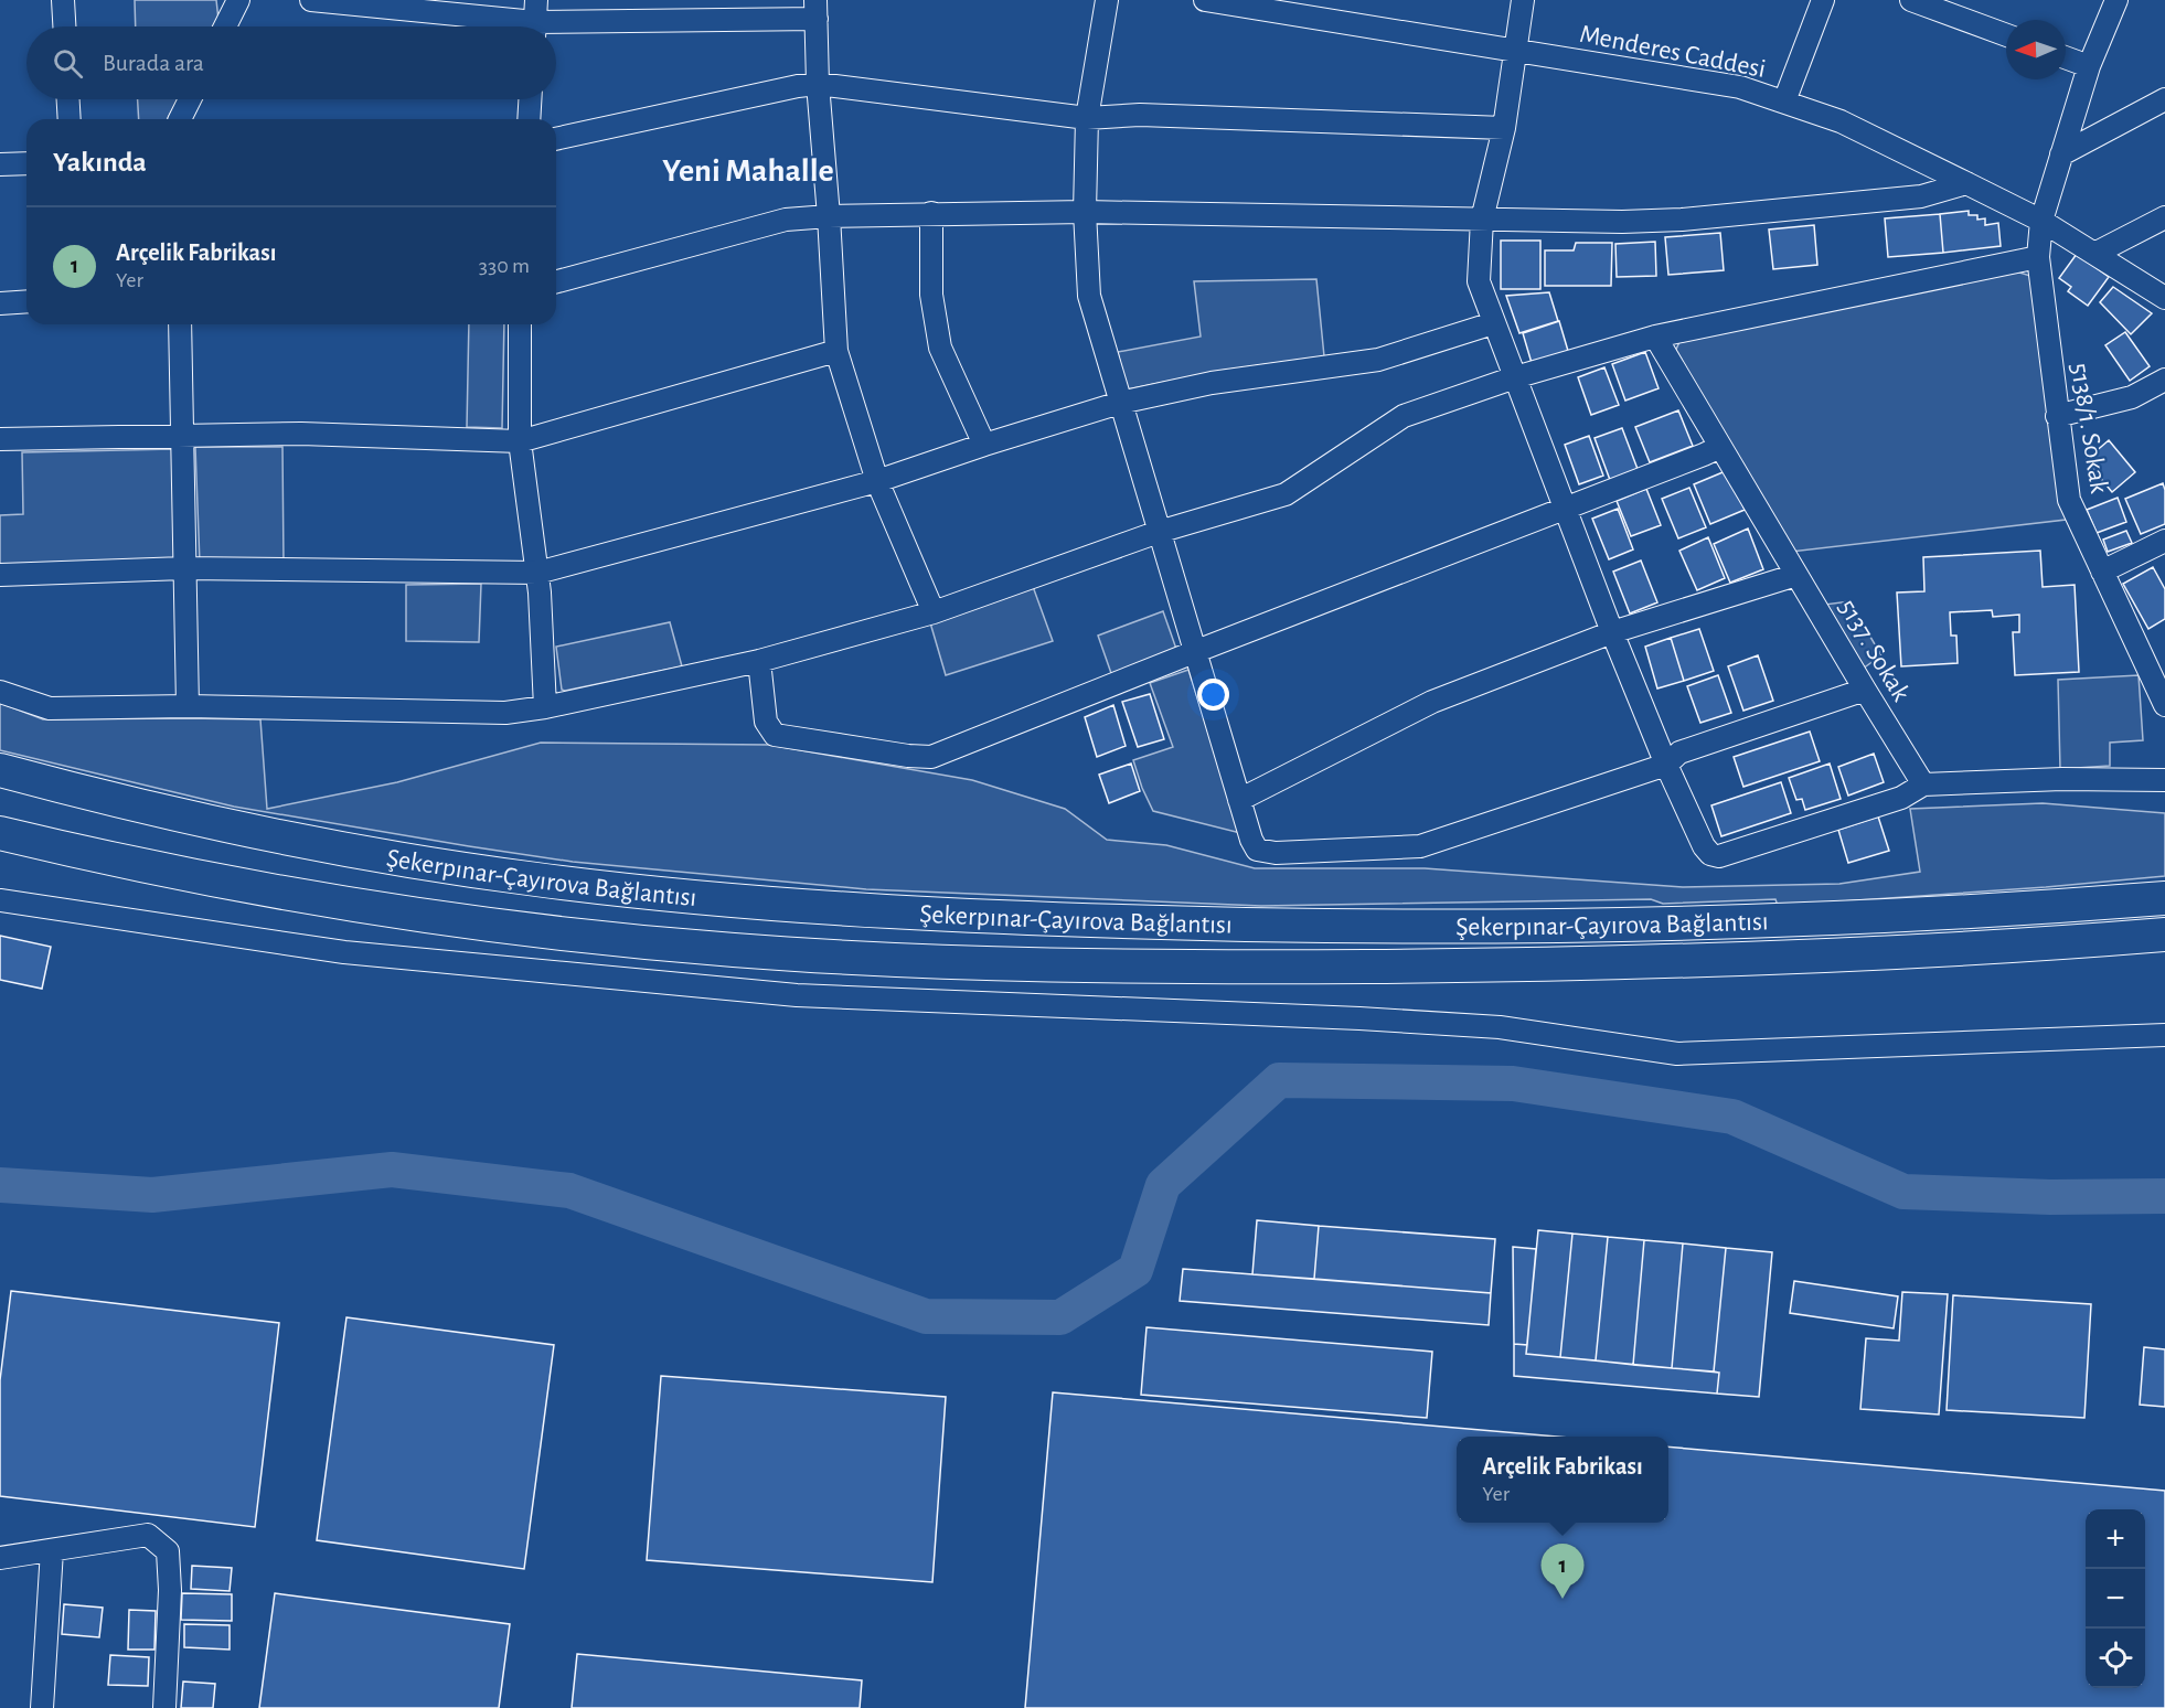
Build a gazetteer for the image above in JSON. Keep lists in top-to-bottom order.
{
  "streets": {
    "highway": ["Şekerpınar-Çayırova Bağlantısı"],
    "street": ["Menderes Caddesi", "5138/1. Sokak", "5137. Sokak"]
  },
  "crossings": [
    ["Menderes Caddesi", "5138/1. Sokak"]
  ],
  "districts": ["Yeni Mahalle"],
  "north": "left",
  "page": {
    "search": "Burada ara",
    "heading": "Yakında",
    "list": [
      {
        "mark": "1",
        "name": "Arçelik Fabrikası",
        "note": "Yer",
        "value": "330 m"
      }
    ],
    "popup": ["Arçelik Fabrikası", "Yer"],
    "map_buttons": ["+", "−"],
    "pins": "1"
  }
}
